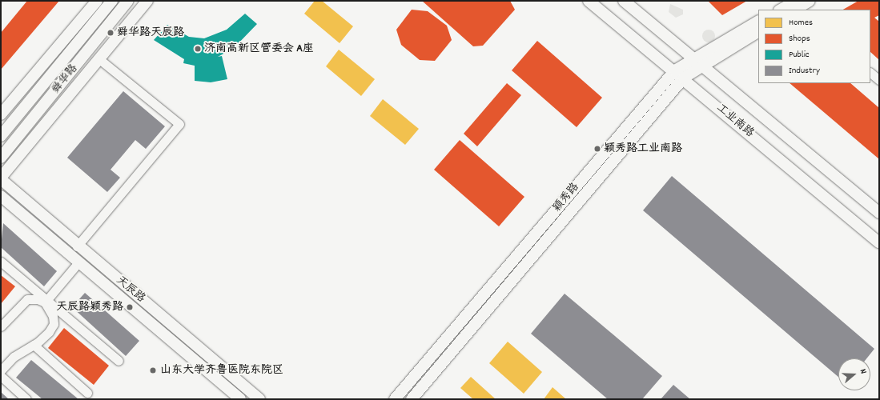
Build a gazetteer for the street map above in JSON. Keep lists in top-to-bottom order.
{
  "streets": {
    "main road": [
      "舜华路",
      "工业南路",
      "颖秀路",
      "天辰路"
    ]
  },
  "crossings": [
    ["工业南路", "颖秀路"]
  ],
  "places": [
    "舜华路天辰路",
    "济南高新区管委会 A座",
    "颖秀路工业南路",
    "天辰路颖秀路",
    "山东大学齐鲁医院东院区"
  ],
  "legend": [
    "Homes",
    "Shops",
    "Public",
    "Industry"
  ],
  "north": "right"
}
